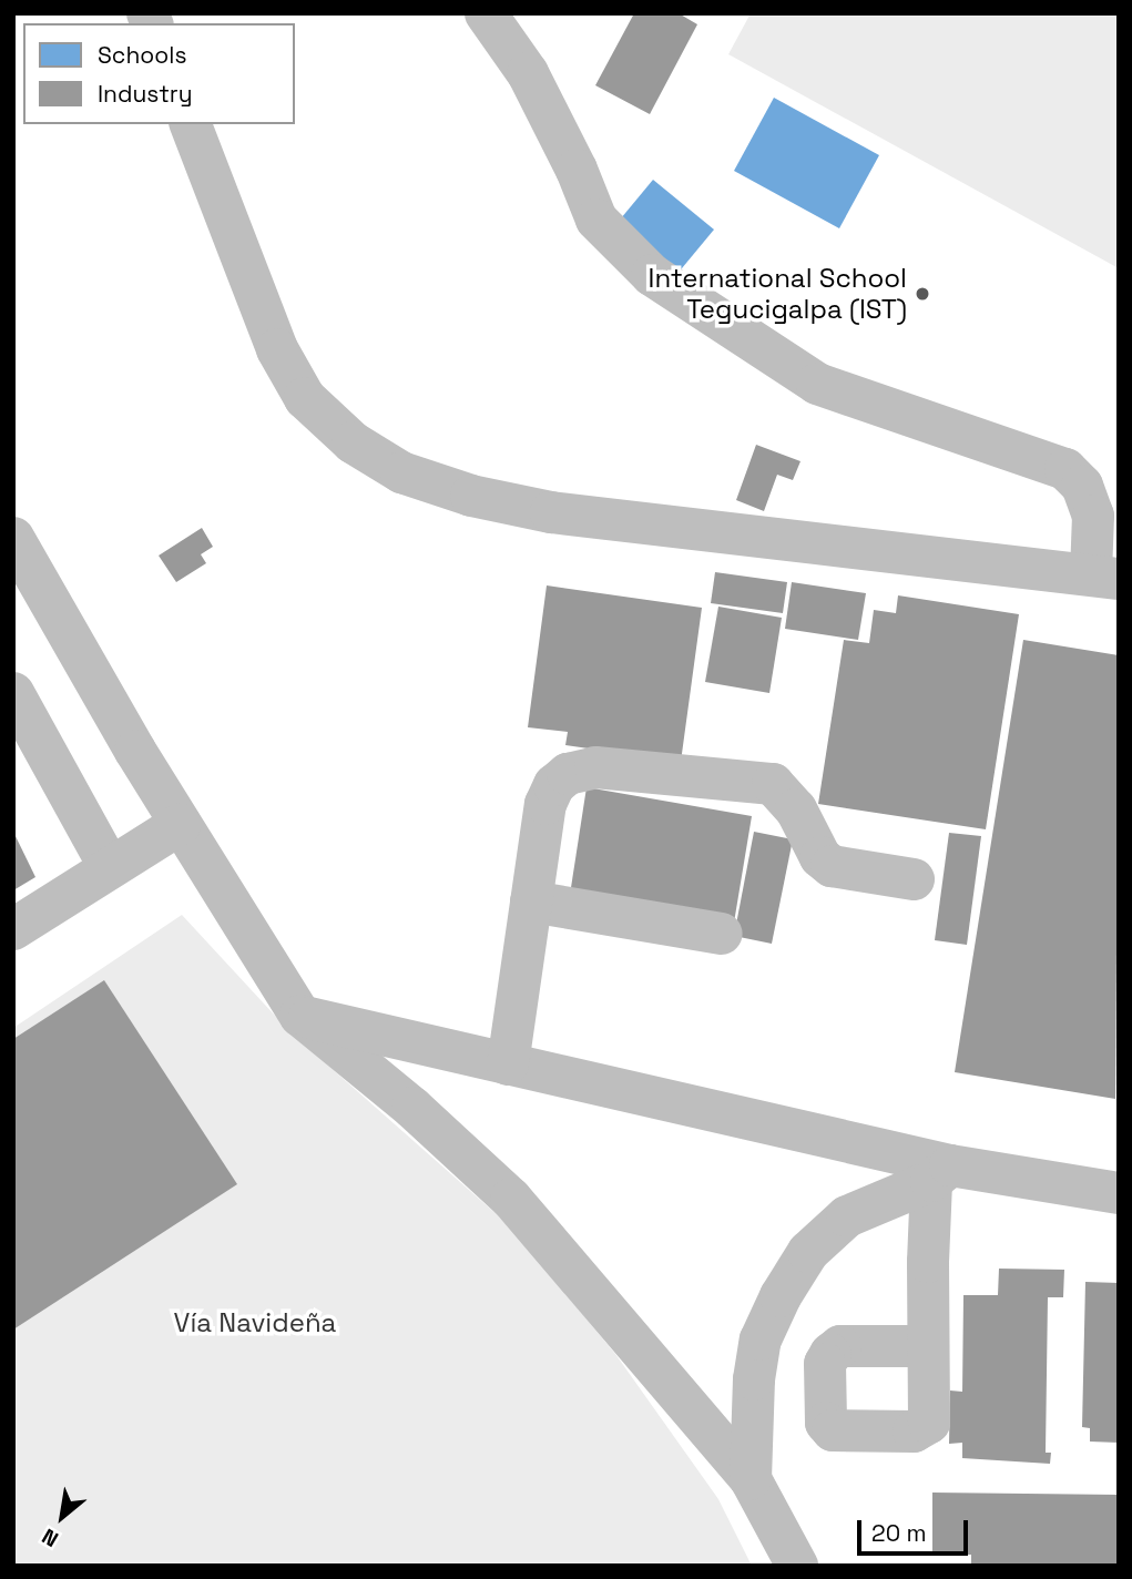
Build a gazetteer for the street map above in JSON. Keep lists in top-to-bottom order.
{
  "parks": ["Vía Navideña"],
  "places": ["International School Tegucigalpa (IST)"],
  "legend": ["Schools", "Industry"],
  "scale_bar": "20 m",
  "north": "bottom left"
}
